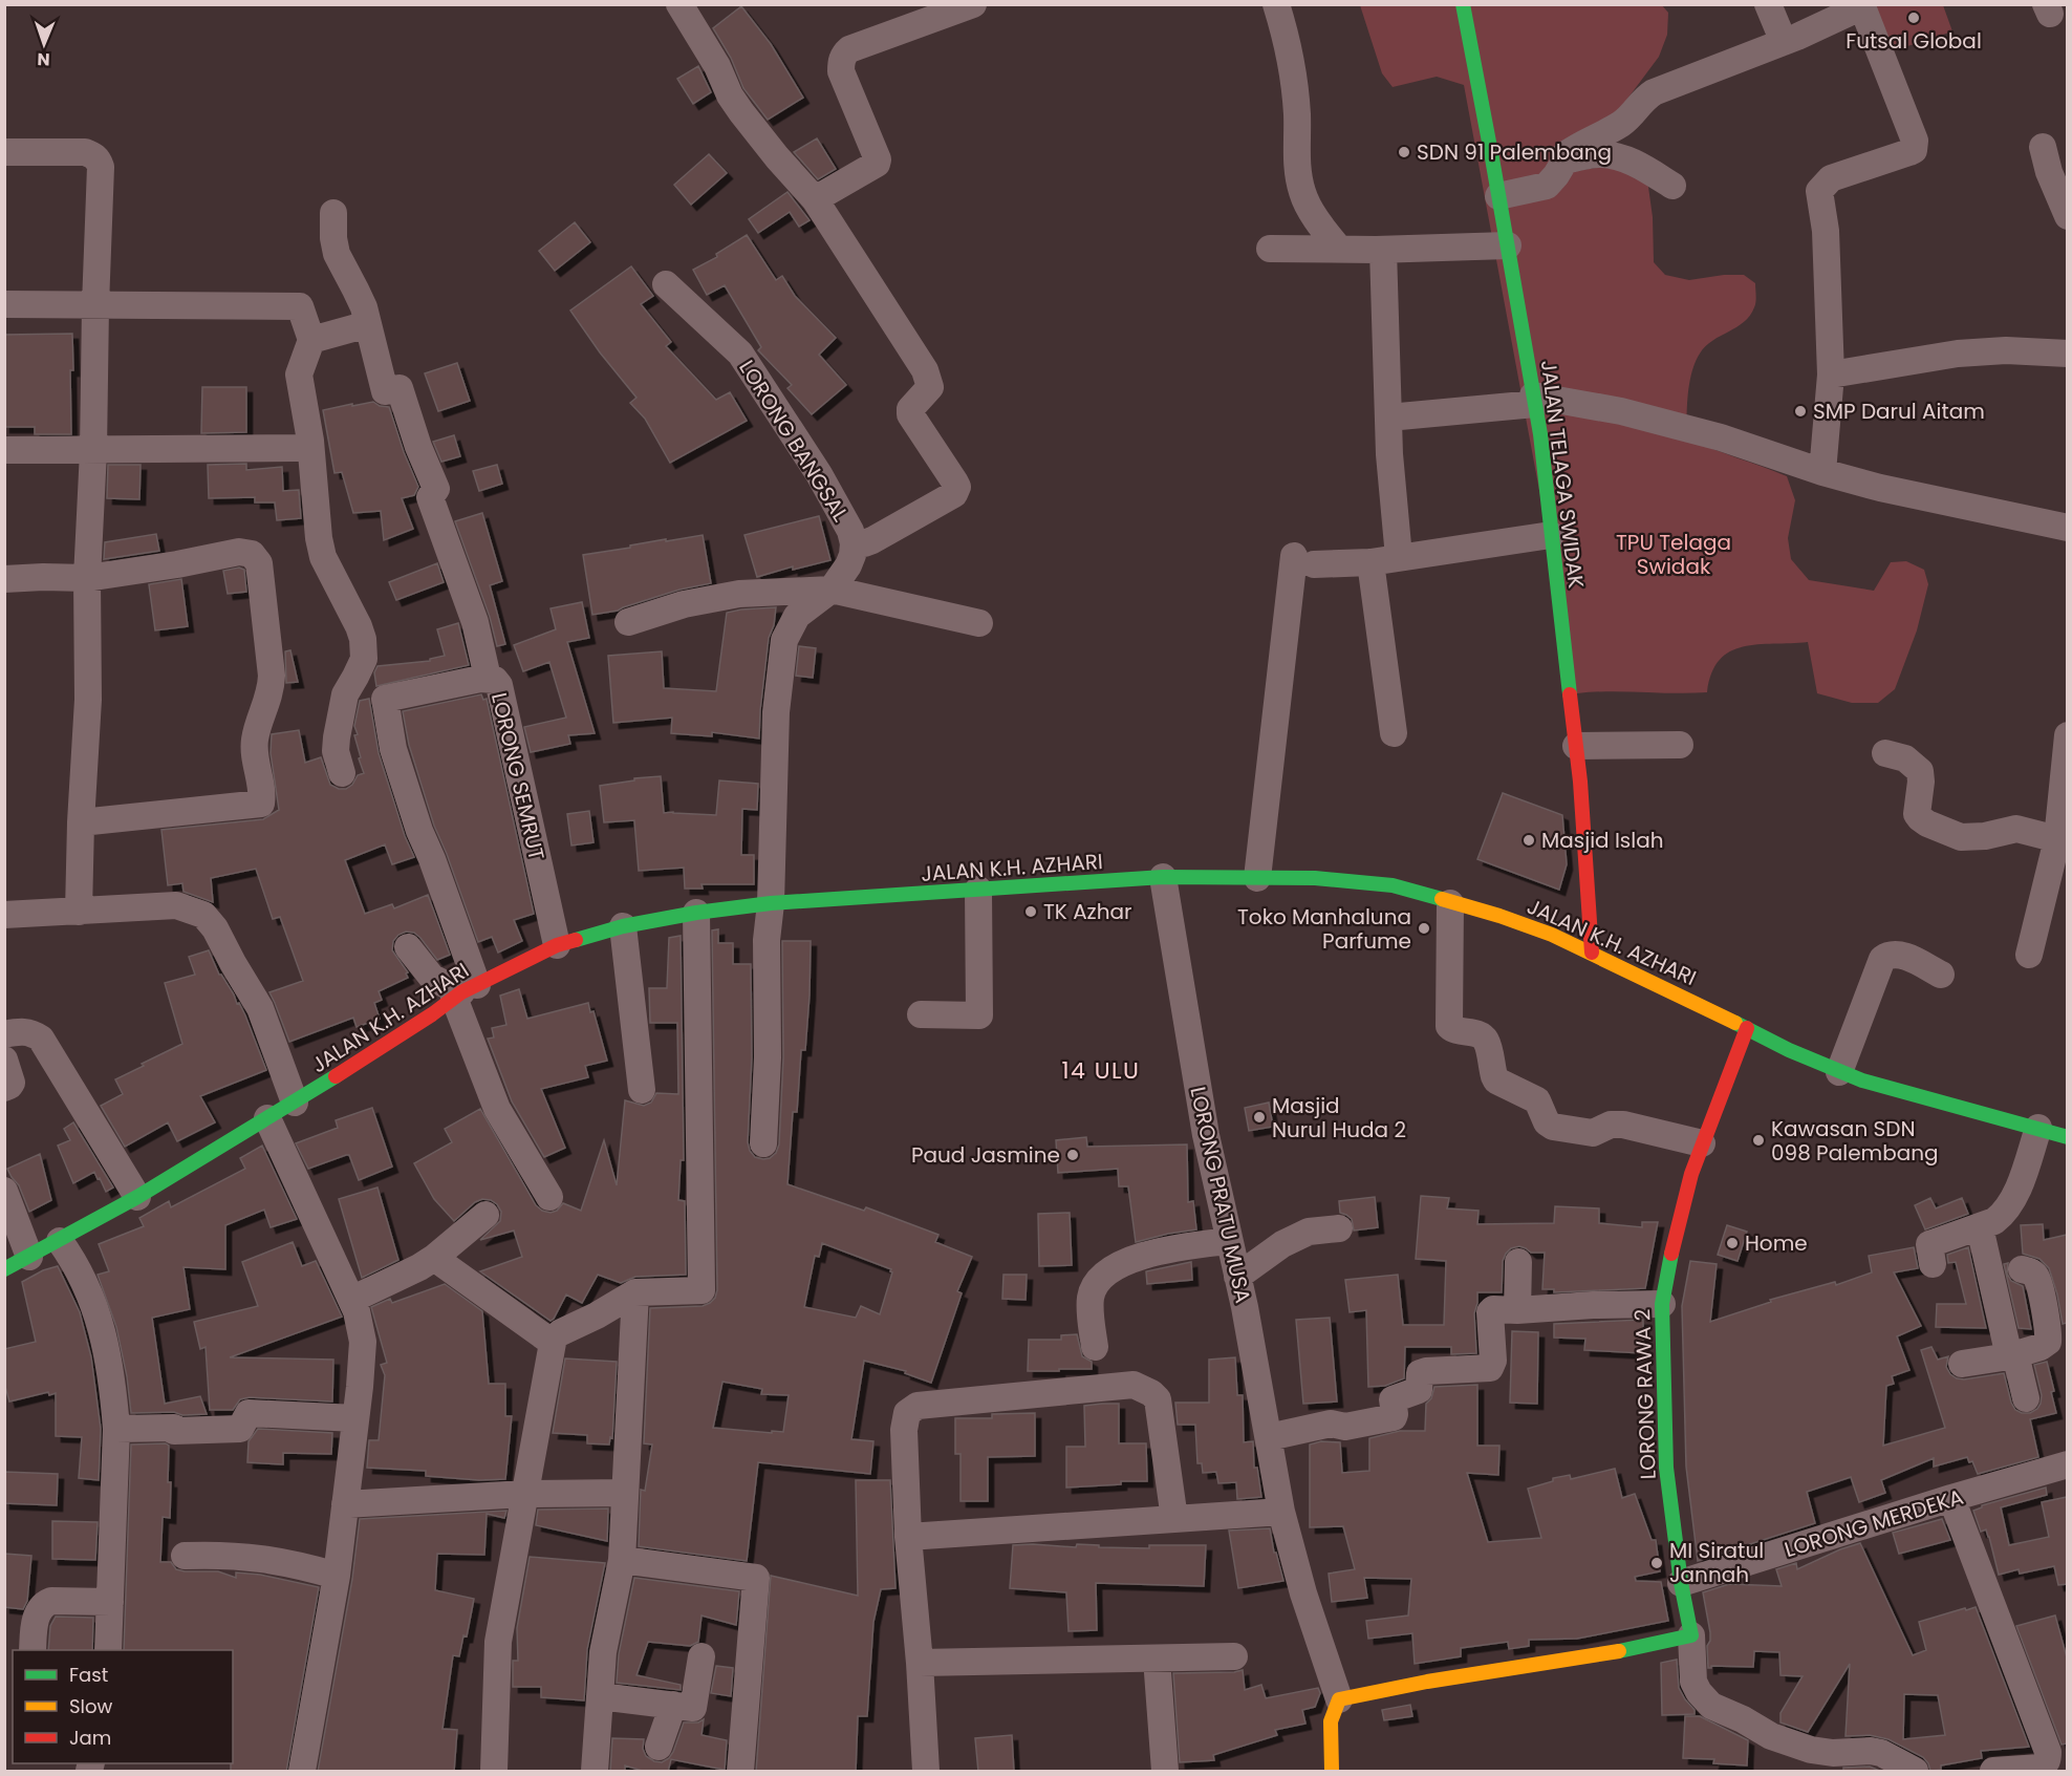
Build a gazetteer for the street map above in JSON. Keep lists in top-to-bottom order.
{
  "streets": {
    "street": [
      "LORONG BANGSAL",
      "JALAN TELAGA SWIDAK",
      "LORONG SEMRUT",
      "JALAN K.H. AZHARI",
      "LORONG PRATU MUSA",
      "LORONG RAWA 2",
      "LORONG MERDEKA"
    ]
  },
  "crossings": [
    ["LORONG BANGSAL", "JALAN K.H. AZHARI"],
    ["JALAN TELAGA SWIDAK", "JALAN K.H. AZHARI"],
    ["LORONG SEMRUT", "JALAN K.H. AZHARI"],
    ["JALAN K.H. AZHARI", "LORONG PRATU MUSA"],
    ["JALAN K.H. AZHARI", "LORONG RAWA 2"],
    ["LORONG RAWA 2", "LORONG MERDEKA"]
  ],
  "districts": ["14 ULU"],
  "parks": ["TPU Telaga Swidak"],
  "places": [
    "Futsal Global",
    "SDN 91 Palembang",
    "SMP Darul Aitam",
    "Masjid Islah",
    "TK Azhar",
    "Toko Manhaluna Parfume",
    "Masjid Nurul Huda 2",
    "Kawasan SDN 098 Palembang",
    "Paud Jasmine",
    "Home",
    "MI Siratul Jannah"
  ],
  "legend": ["Fast", "Slow", "Jam"],
  "north": "bottom"
}
